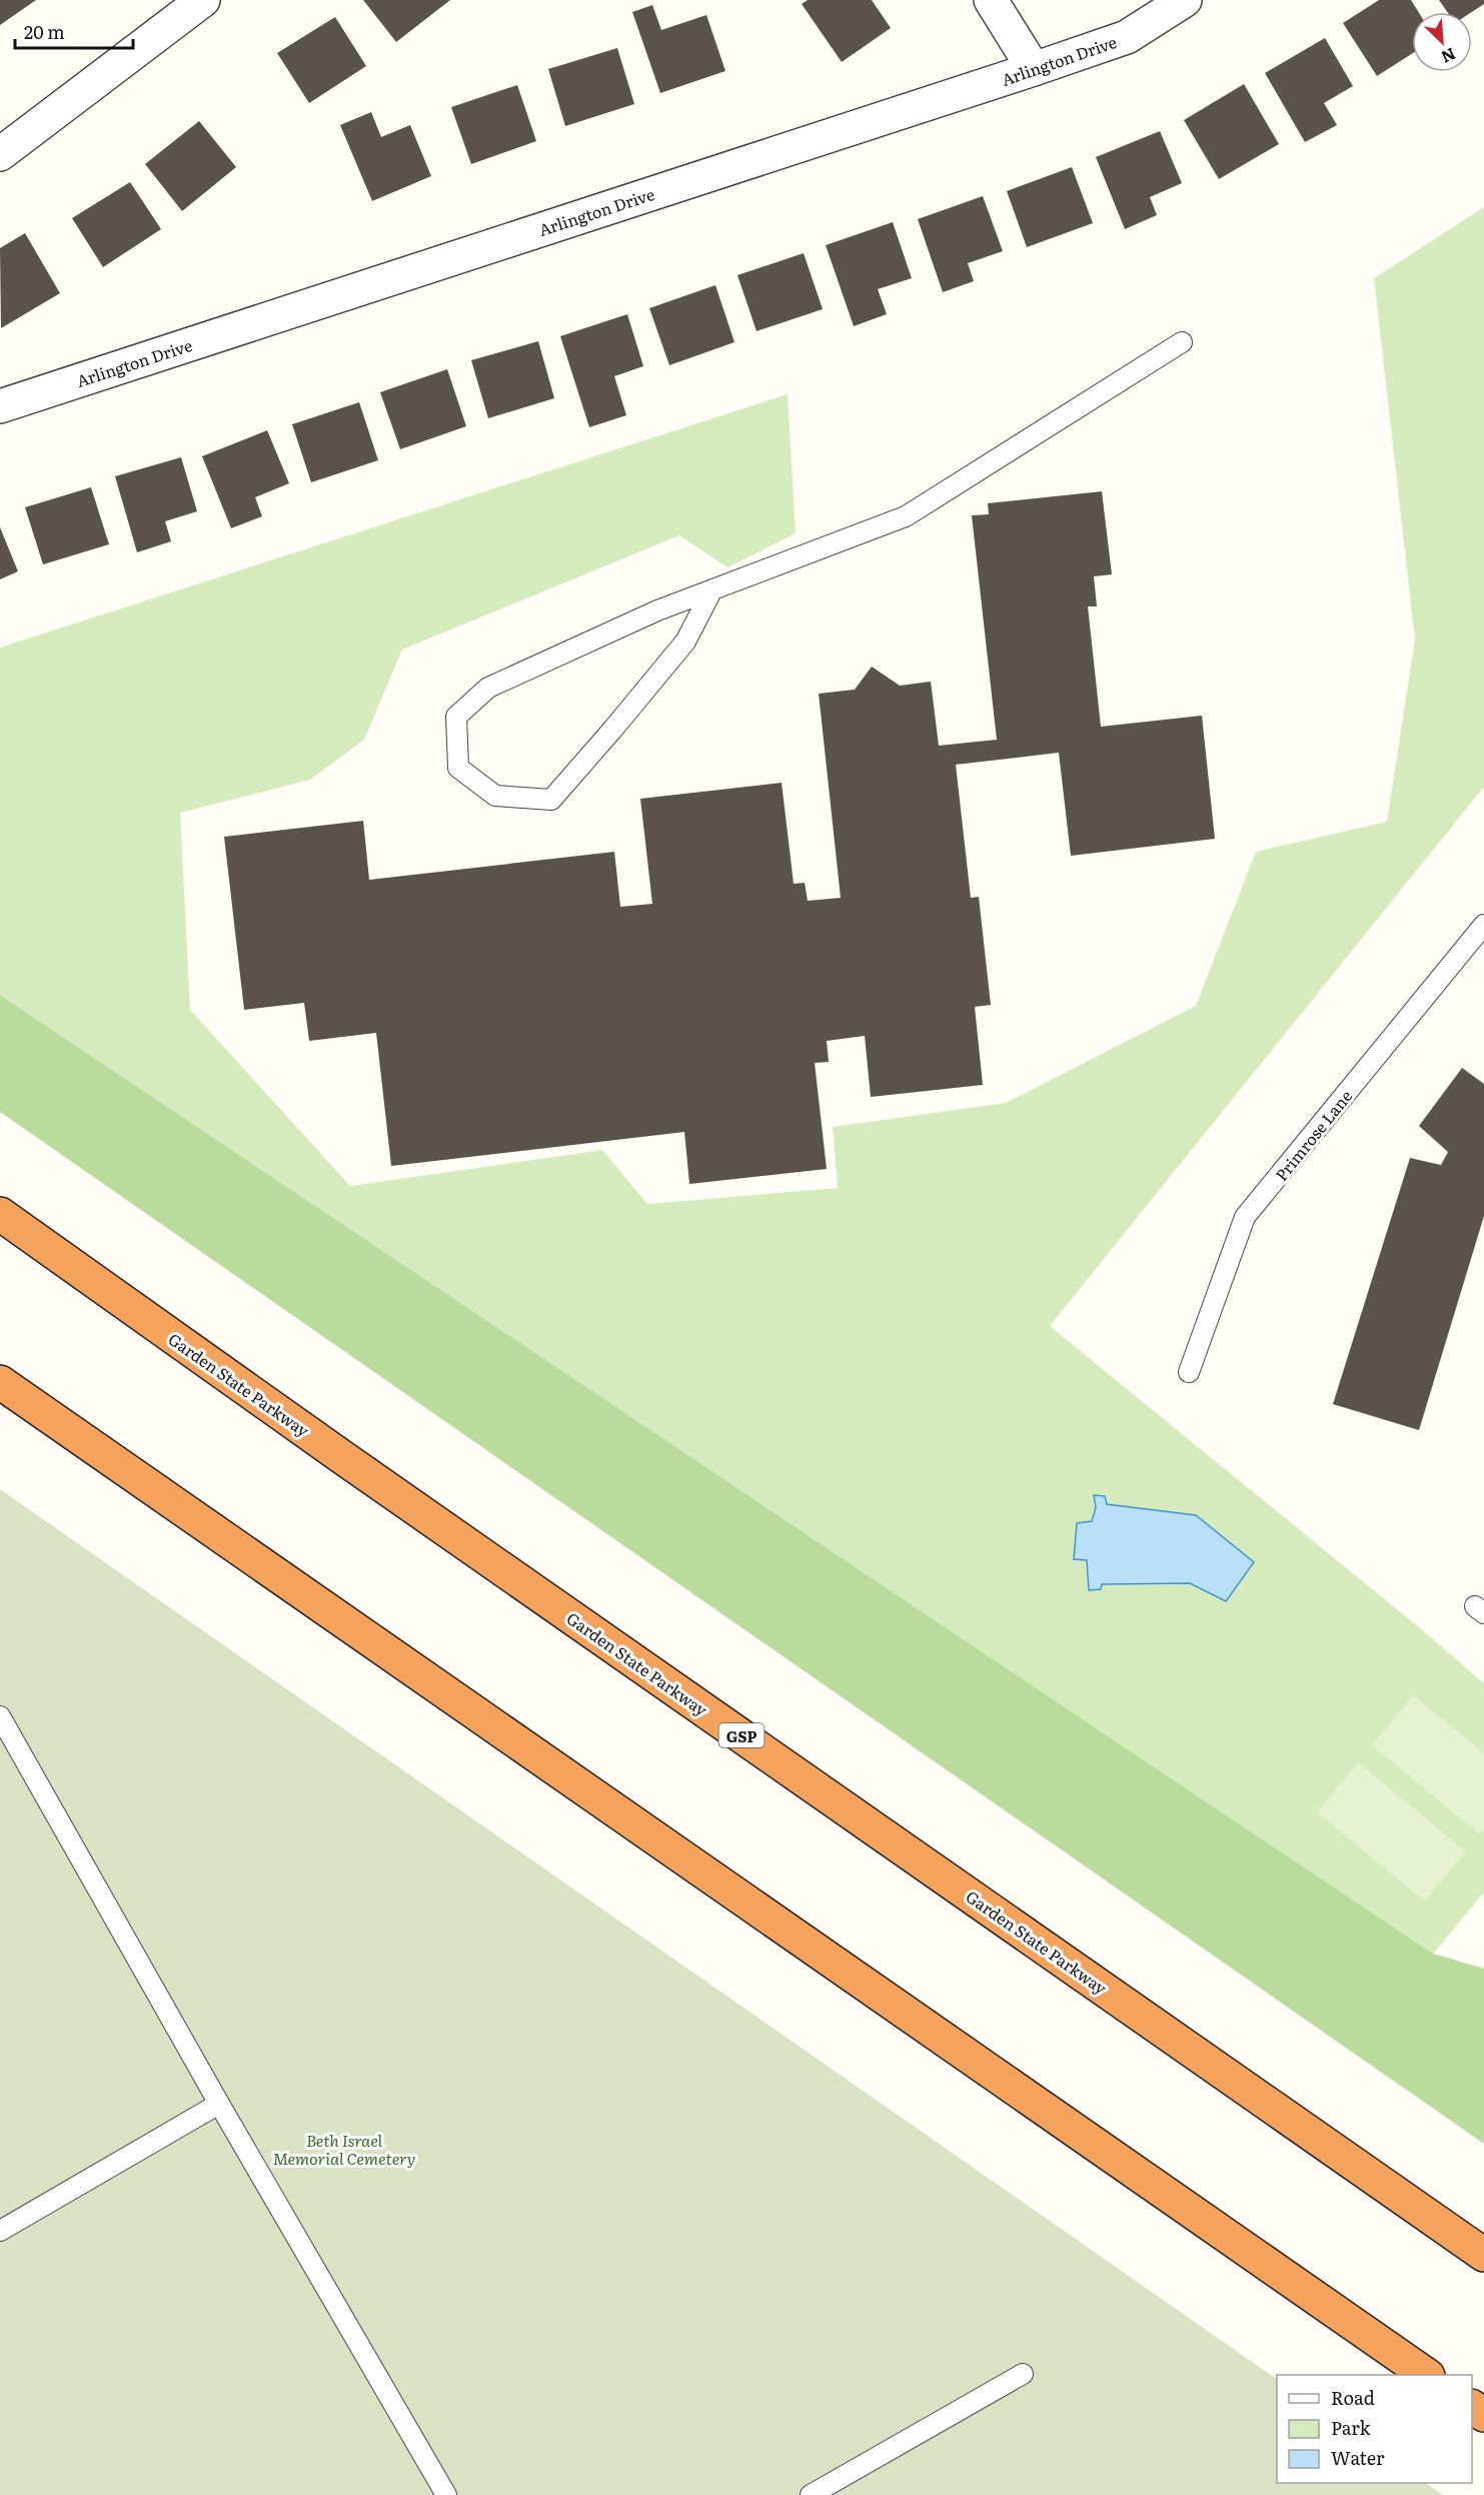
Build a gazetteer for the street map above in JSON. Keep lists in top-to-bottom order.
{
  "streets": {
    "highway": ["Garden State Parkway", "GSP"],
    "street": ["Arlington Drive"],
    "lane": ["Primrose Lane"]
  },
  "parks": ["Beth Israel Memorial Cemetery"],
  "legend": ["Road", "Park", "Water"],
  "scale_bar": "20 m",
  "north": "bottom right"
}
